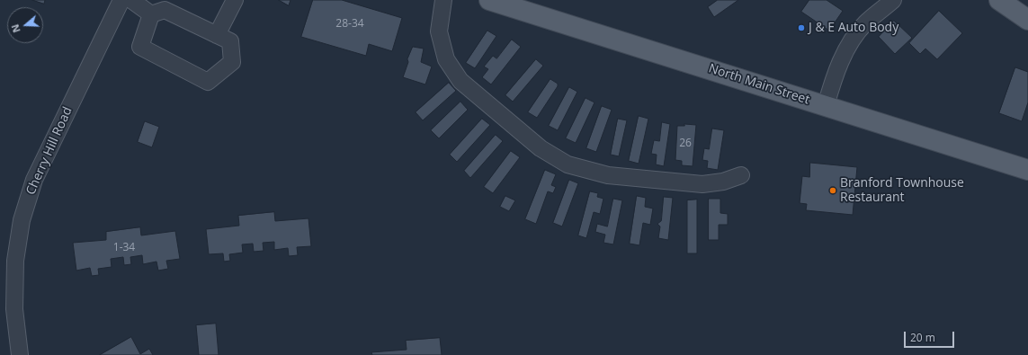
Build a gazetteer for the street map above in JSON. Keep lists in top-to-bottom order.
{
  "streets": {
    "main road": ["North Main Street"],
    "street": ["Cherry Hill Road"]
  },
  "places": ["J & E Auto Body", "Branford Townhouse Restaurant"],
  "house_numbers": ["28-34", "26", "1-34"],
  "scale_bar": "20 m",
  "north": "left"
}
